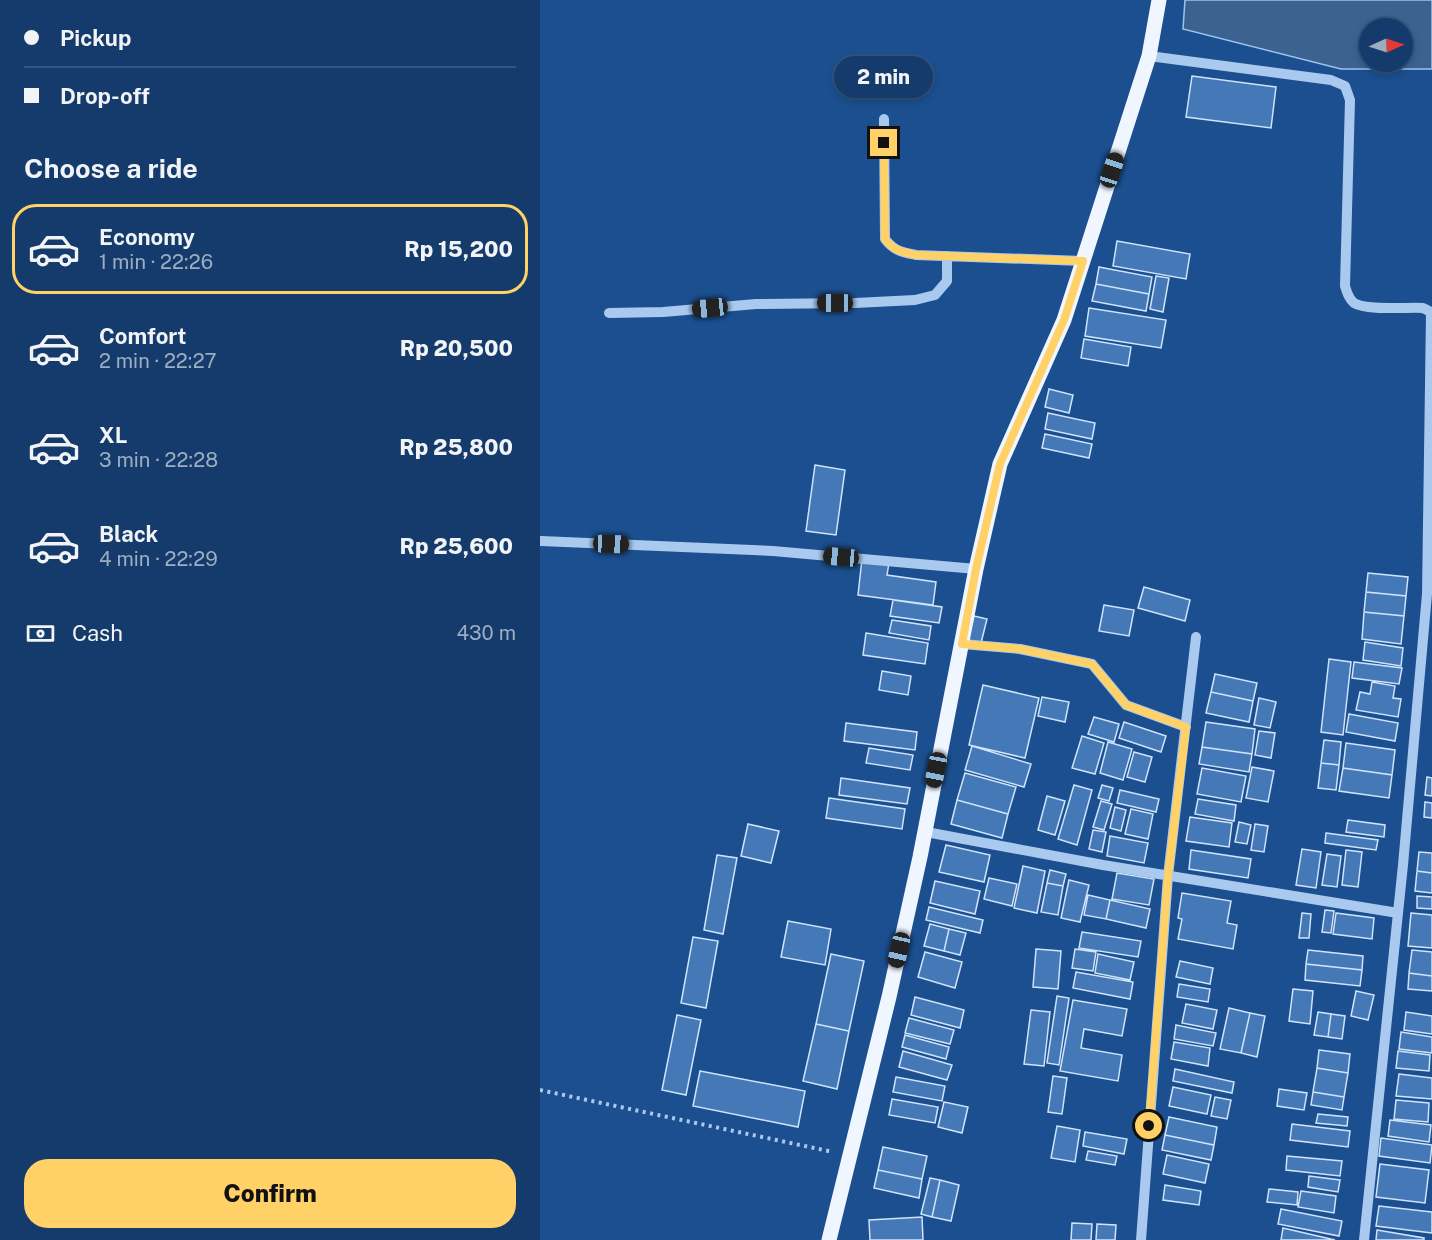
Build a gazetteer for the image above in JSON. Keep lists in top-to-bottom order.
{
  "north": "right",
  "page": {
    "banner": ["Pickup", "Drop-off"],
    "bubble": "2 min",
    "heading": "Choose a ride",
    "list": [
      {
        "name": "Economy",
        "note": "1 min · 22:26",
        "value": "Rp 15,200"
      },
      {
        "name": "Comfort",
        "note": "2 min · 22:27",
        "value": "Rp 20,500"
      },
      {
        "name": "XL",
        "note": "3 min · 22:28",
        "value": "Rp 25,800"
      },
      {
        "name": "Black",
        "note": "4 min · 22:29",
        "value": "Rp 25,600"
      }
    ],
    "pay": ["Cash", "430 m"],
    "buttons": "Confirm"
  }
}
